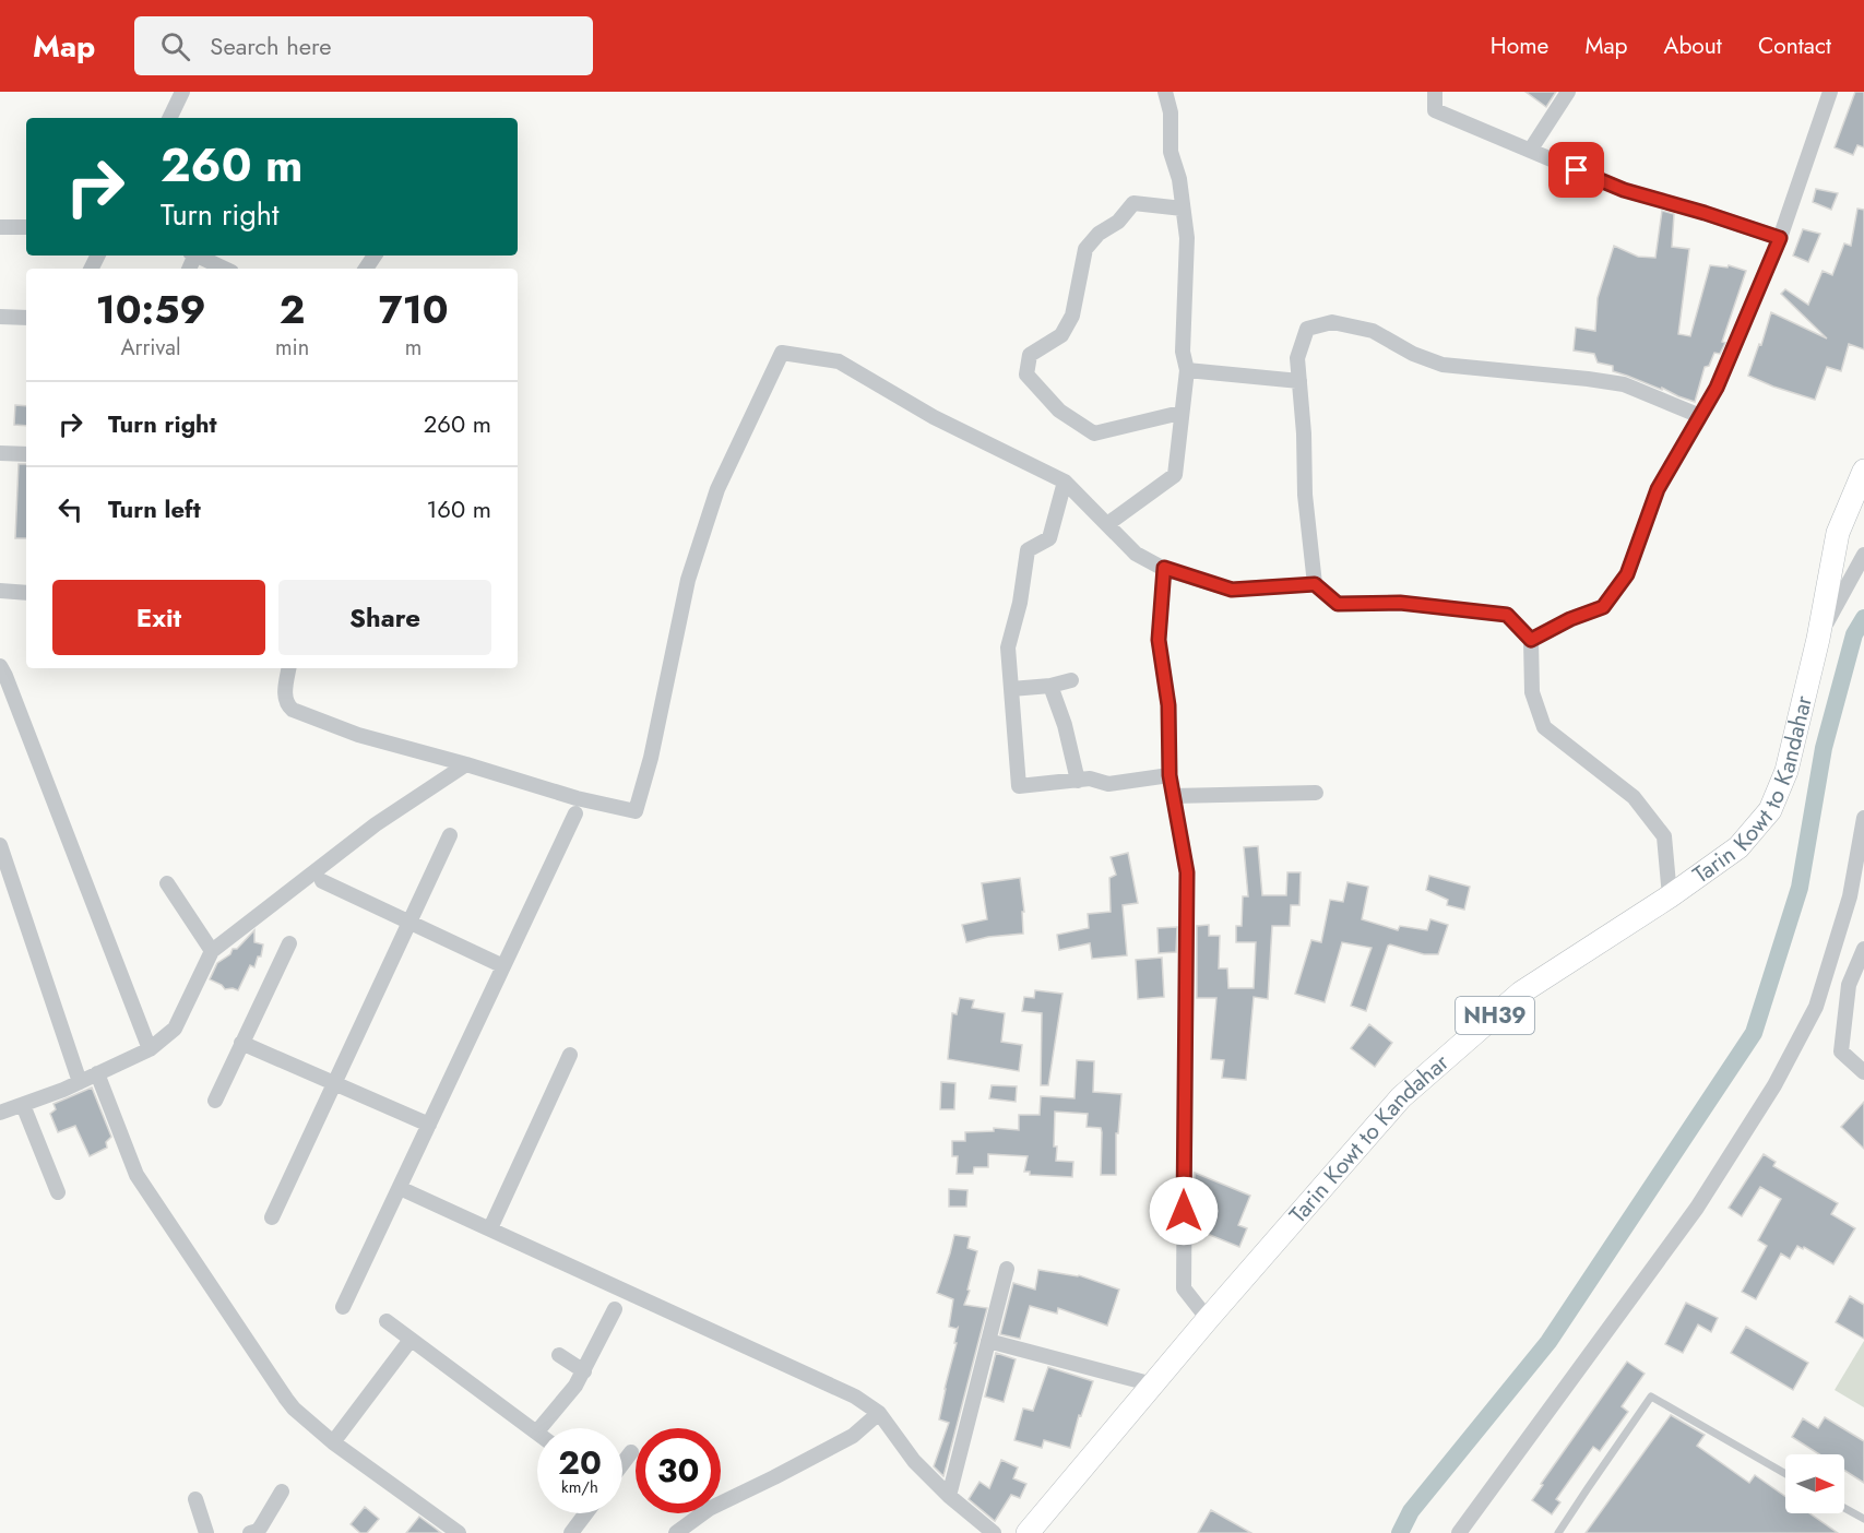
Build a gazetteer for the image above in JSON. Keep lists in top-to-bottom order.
{
  "streets": {
    "main road": ["Tarin Kowt to Kandahar", "NH39"]
  },
  "north": "right",
  "page": {
    "header": "Map",
    "search": "Search here",
    "nav": [
      "Home",
      "Map",
      "About",
      "Contact"
    ],
    "turn": ["260 m", "Turn right"],
    "eta": [
      "10:59",
      "Arrival",
      "2",
      "min",
      "710",
      "m"
    ],
    "list": [
      {
        "name": "Turn right",
        "value": "260 m"
      },
      {
        "name": "Turn left",
        "value": "160 m"
      }
    ],
    "buttons": ["Exit", "Share"],
    "speed": "20 km/h",
    "limit": "30"
  }
}
